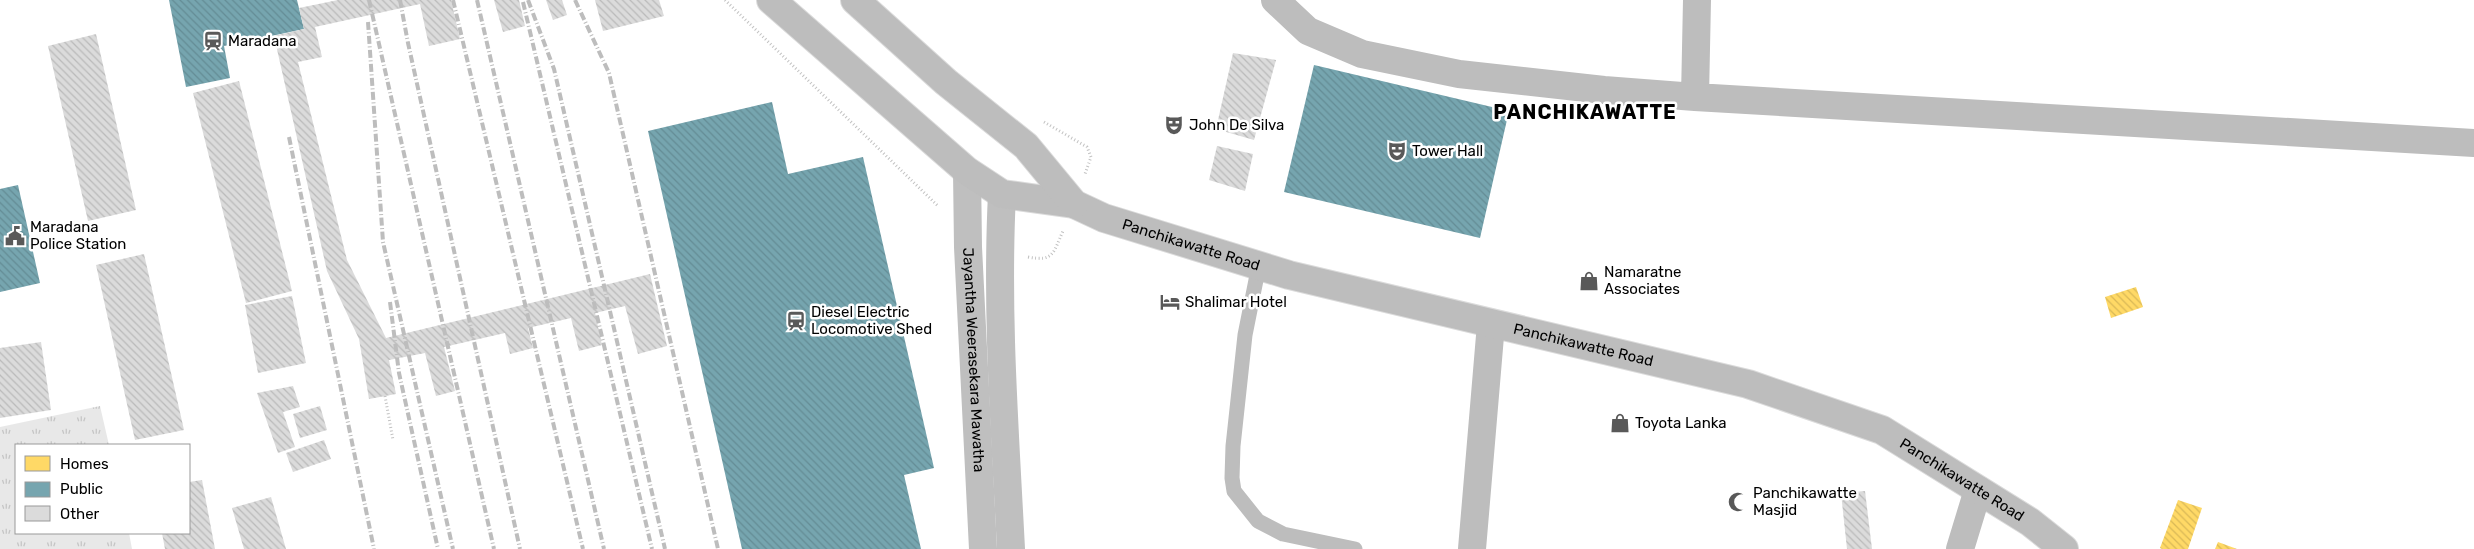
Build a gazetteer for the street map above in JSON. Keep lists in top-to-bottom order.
{
  "streets": {
    "main road": ["Panchikawatte Road", "Jayantha Weerasekara Mawatha"]
  },
  "crossings": [
    ["Panchikawatte Road", "Jayantha Weerasekara Mawatha"]
  ],
  "districts": ["PANCHIKAWATTE"],
  "places": {
    "station": ["Maradana", "Diesel Electric Locomotive Shed"],
    "theatre": ["John De Silva", "Tower Hall"],
    "public building": ["Maradana Police Station"],
    "shop": ["Namaratne Associates", "Toyota Lanka"],
    "hotel": ["Shalimar Hotel"],
    "mosque": ["Panchikawatte Masjid"]
  },
  "legend": ["Homes", "Public", "Other"]
}
